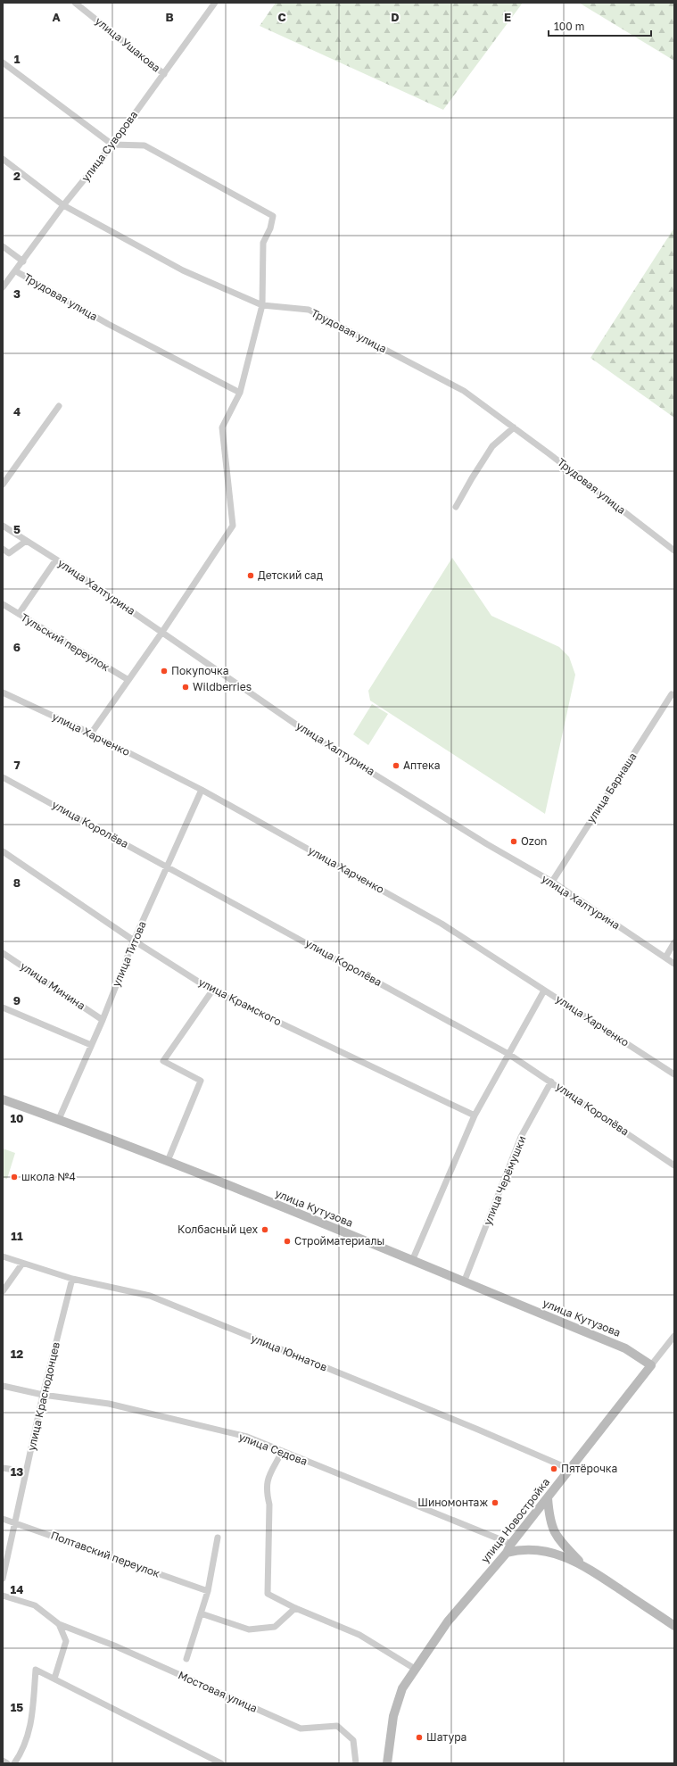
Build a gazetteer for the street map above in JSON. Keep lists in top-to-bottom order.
{
  "streets": {
    "main road": ["улица Кутузова", "улица Новостройка"],
    "street": [
      "улица Ушакова",
      "улица Суворова",
      "Трудовая улица",
      "улица Халтурина",
      "Тульский переулок",
      "улица Харченко",
      "улица Барнаша",
      "улица Королёва",
      "улица Титова",
      "улица Минина",
      "улица Крамского",
      "улица Черёмушки",
      "улица Юннатов",
      "улица Краснодонцев",
      "улица Седова",
      "Полтавский переулок",
      "Мостовая улица"
    ]
  },
  "crossings": [
    ["улица Ушакова", "улица Суворова"],
    ["улица Суворова", "Трудовая улица"],
    ["улица Халтурина", "улица Барнаша"],
    ["улица Харченко", "улица Титова"],
    ["улица Королёва", "улица Титова"],
    ["улица Королёва", "улица Черёмушки"],
    ["улица Титова", "улица Минина"],
    ["улица Титова", "улица Крамского"],
    ["улица Титова", "улица Кутузова"],
    ["улица Черёмушки", "улица Кутузова"],
    ["улица Кутузова", "улица Новостройка"],
    ["улица Юннатов", "улица Краснодонцев"],
    ["улица Юннатов", "улица Новостройка"],
    ["улица Краснодонцев", "улица Седова"],
    ["улица Краснодонцев", "Полтавский переулок"],
    ["улица Седова", "улица Новостройка"]
  ],
  "places": [
    "Детский сад",
    "Покупочка",
    "Wildberries",
    "Аптека",
    "Ozon",
    "школа №4",
    "Колбасный цех",
    "Стройматериалы",
    "Пятёрочка",
    "Шиномонтаж",
    "Шатура"
  ],
  "scale_bar": "100 m",
  "grid": {
    "columns": [
      "A",
      "B",
      "C",
      "D",
      "E"
    ],
    "rows": [
      "1",
      "2",
      "3",
      "4",
      "5",
      "6",
      "7",
      "8",
      "9",
      "10",
      "11",
      "12",
      "13",
      "14",
      "15"
    ]
  }
}
